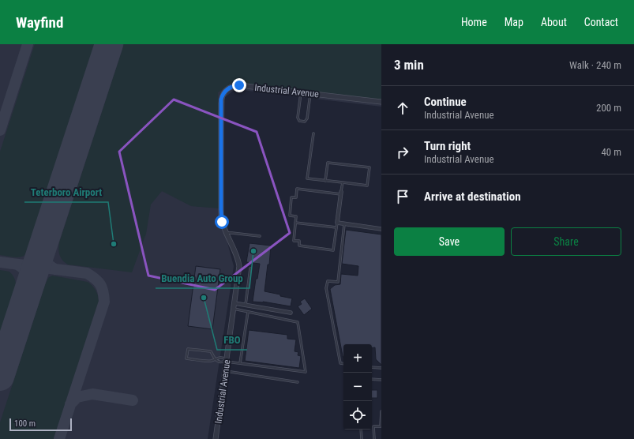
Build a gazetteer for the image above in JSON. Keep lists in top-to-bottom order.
{
  "streets": {
    "street": ["Industrial Avenue"]
  },
  "places": ["Teterboro Airport", "Buendia Auto Group", "FBO"],
  "scale_bar": "100 m",
  "page": {
    "header": "Wayfind",
    "nav": [
      "Home",
      "Map",
      "About",
      "Contact"
    ],
    "heading": ["3 min", "Walk · 240 m"],
    "list": [
      ["Continue", "Industrial Avenue", "200 m"],
      ["Turn right", "Industrial Avenue", "40 m"],
      "Arrive at destination"
    ],
    "buttons": ["Save", "Share"],
    "map_buttons": ["+", "−"],
    "scale": "100 m"
  }
}
